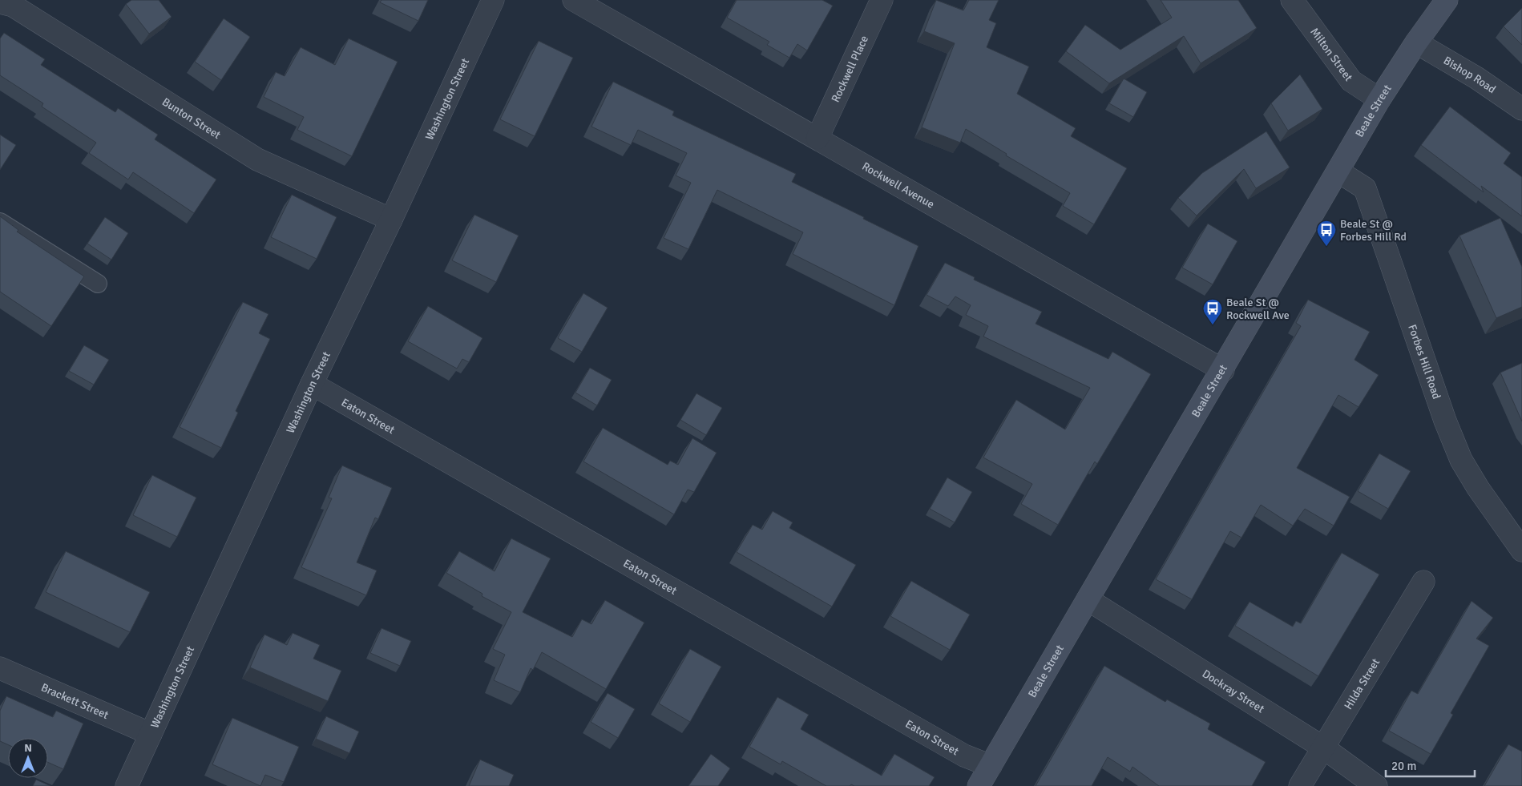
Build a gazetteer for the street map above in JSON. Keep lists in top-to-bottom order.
{
  "streets": {
    "main road": ["Beale Street"],
    "street": [
      "Milton Street",
      "Rockwell Place",
      "Bishop Road",
      "Washington Street",
      "Bunton Street",
      "Rockwell Avenue",
      "Forbes Hill Road",
      "Eaton Street",
      "Hilda Street",
      "Dockray Street",
      "Brackett Street"
    ]
  },
  "crossings": [
    ["Milton Street", "Beale Street"],
    ["Rockwell Place", "Rockwell Avenue"],
    ["Bishop Road", "Beale Street"],
    ["Washington Street", "Bunton Street"],
    ["Washington Street", "Eaton Street"],
    ["Washington Street", "Brackett Street"],
    ["Beale Street", "Rockwell Avenue"],
    ["Beale Street", "Forbes Hill Road"],
    ["Beale Street", "Eaton Street"],
    ["Beale Street", "Dockray Street"],
    ["Hilda Street", "Dockray Street"]
  ],
  "places": {
    "bus stop": ["Beale St @ Forbes Hill Rd", "Beale St @ Rockwell Ave"]
  },
  "scale_bar": "20 m",
  "north": "top"
}
